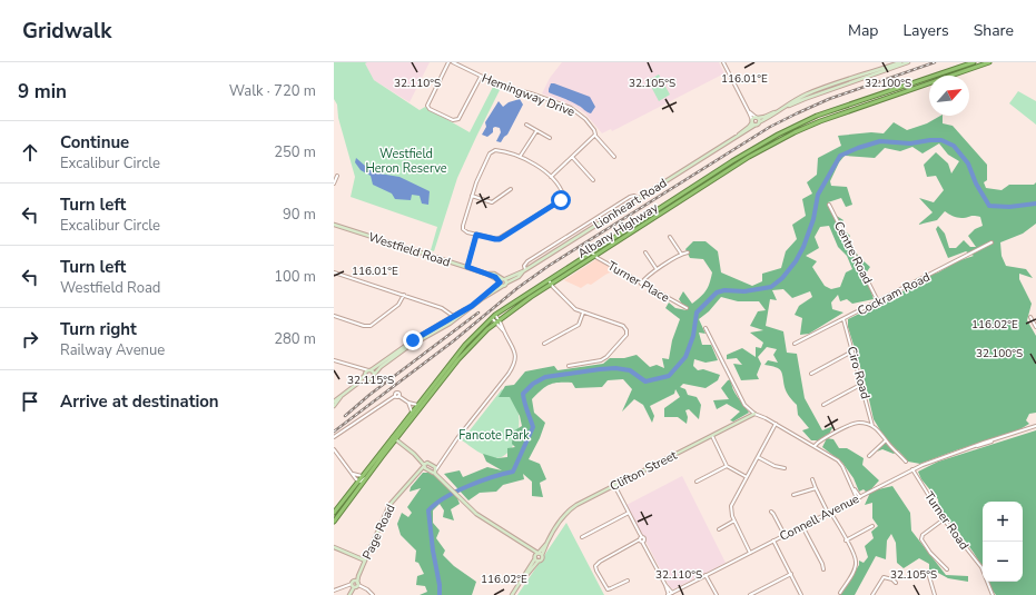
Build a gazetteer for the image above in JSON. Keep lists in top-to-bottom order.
{
  "streets": {
    "highway": ["Albany Highway"],
    "main road": [
      "Lionheart Road",
      "Westfield Road",
      "Clifton Street",
      "Page Road"
    ],
    "street": [
      "Hemingway Drive",
      "Centre Road",
      "Turner Place",
      "Cockram Road",
      "Ciro Road",
      "Connell Avenue",
      "Turner Road"
    ]
  },
  "crossings": [
    ["Lionheart Road", "Westfield Road"],
    ["Albany Highway", "Turner Place"],
    ["Centre Road", "Cockram Road"],
    ["Cockram Road", "Ciro Road"],
    ["Connell Avenue", "Turner Road"]
  ],
  "parks": ["Westfield Heron Reserve", "Fancote Park"],
  "north": "top right",
  "page": {
    "header": "Gridwalk",
    "nav": ["Map", "Layers", "Share"],
    "heading": ["9 min", "Walk · 720 m"],
    "list": [
      ["Continue", "Excalibur Circle", "250 m"],
      ["Turn left", "Excalibur Circle", "90 m"],
      ["Turn left", "Westfield Road", "100 m"],
      ["Turn right", "Railway Avenue", "280 m"],
      "Arrive at destination"
    ],
    "map_buttons": ["+", "−"]
  },
  "coordinates": [
    "116.01°E",
    "32.110°S",
    "32.105°S",
    "32.100°S",
    "116.02°E",
    "32.115°S"
  ]
}
